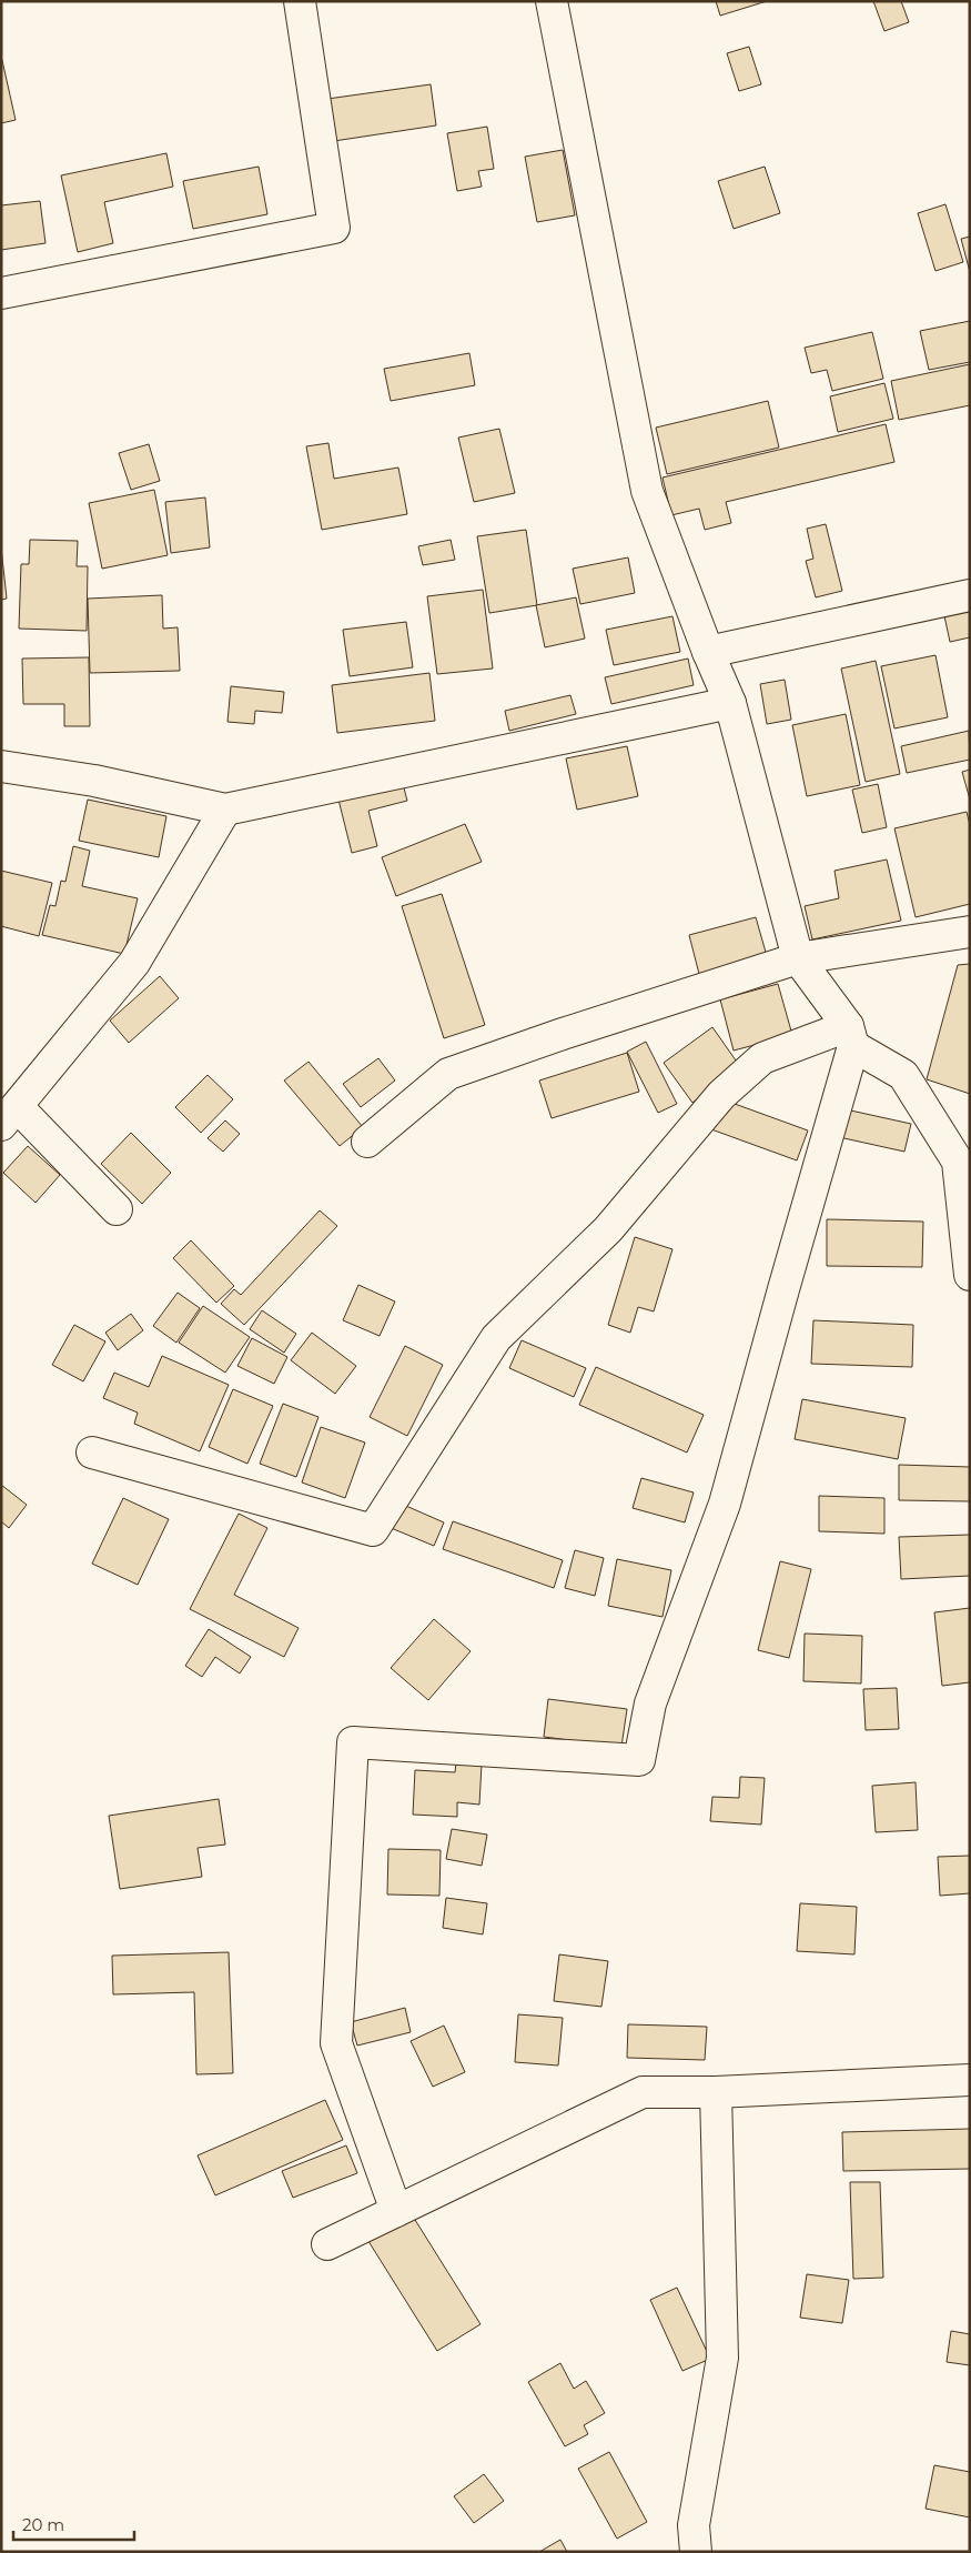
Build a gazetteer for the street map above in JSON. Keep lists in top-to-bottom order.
{
  "scale_bar": "20 m"
}
